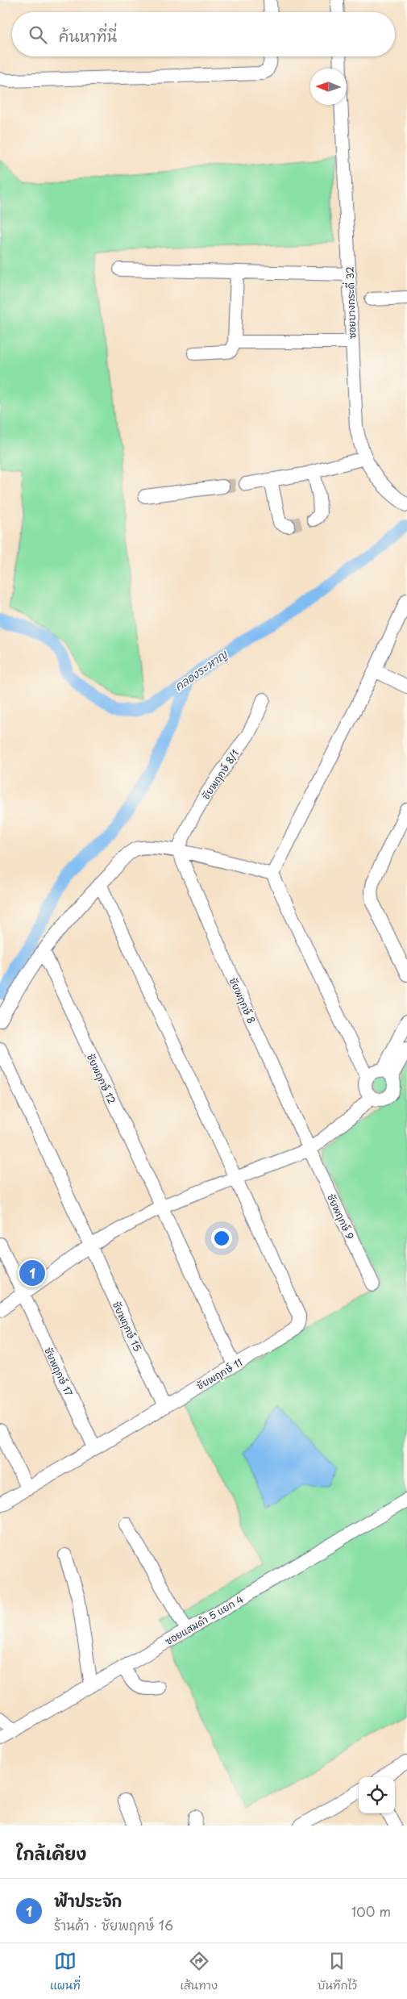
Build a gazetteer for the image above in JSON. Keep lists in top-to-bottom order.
{
  "streets": {
    "street": [
      "ซอยบางกระดี่ 32",
      "ชัยพฤกษ์ 8/1",
      "ชัยพฤกษ์ 8",
      "ชัยพฤกษ์ 12",
      "ชัยพฤกษ์ 9",
      "ชัยพฤกษ์ 15",
      "ชัยพฤกษ์ 17",
      "ชัยพฤกษ์ 11",
      "ซอยแสมดำ 5 แยก 4"
    ]
  },
  "crossings": [
    ["ชัยพฤกษ์ 8/1", "ชัยพฤกษ์ 8"],
    ["ชัยพฤกษ์ 8", "ชัยพฤกษ์ 9"],
    ["ชัยพฤกษ์ 12", "ชัยพฤกษ์ 11"],
    ["ชัยพฤกษ์ 15", "ชัยพฤกษ์ 11"],
    ["ชัยพฤกษ์ 17", "ชัยพฤกษ์ 11"]
  ],
  "water": ["คลองระหาญ"],
  "north": "left",
  "page": {
    "search": "ค้นหาที่นี่",
    "pins": "1",
    "heading": "ใกล้เคียง",
    "list": [
      {
        "mark": "1",
        "name": "ฟ้าประจัก",
        "note": "ร้านค้า · ชัยพฤกษ์ 16",
        "value": "100 m"
      }
    ],
    "nav": ["แผนที่", "เส้นทาง", "บันทึกไว้"]
  }
}
